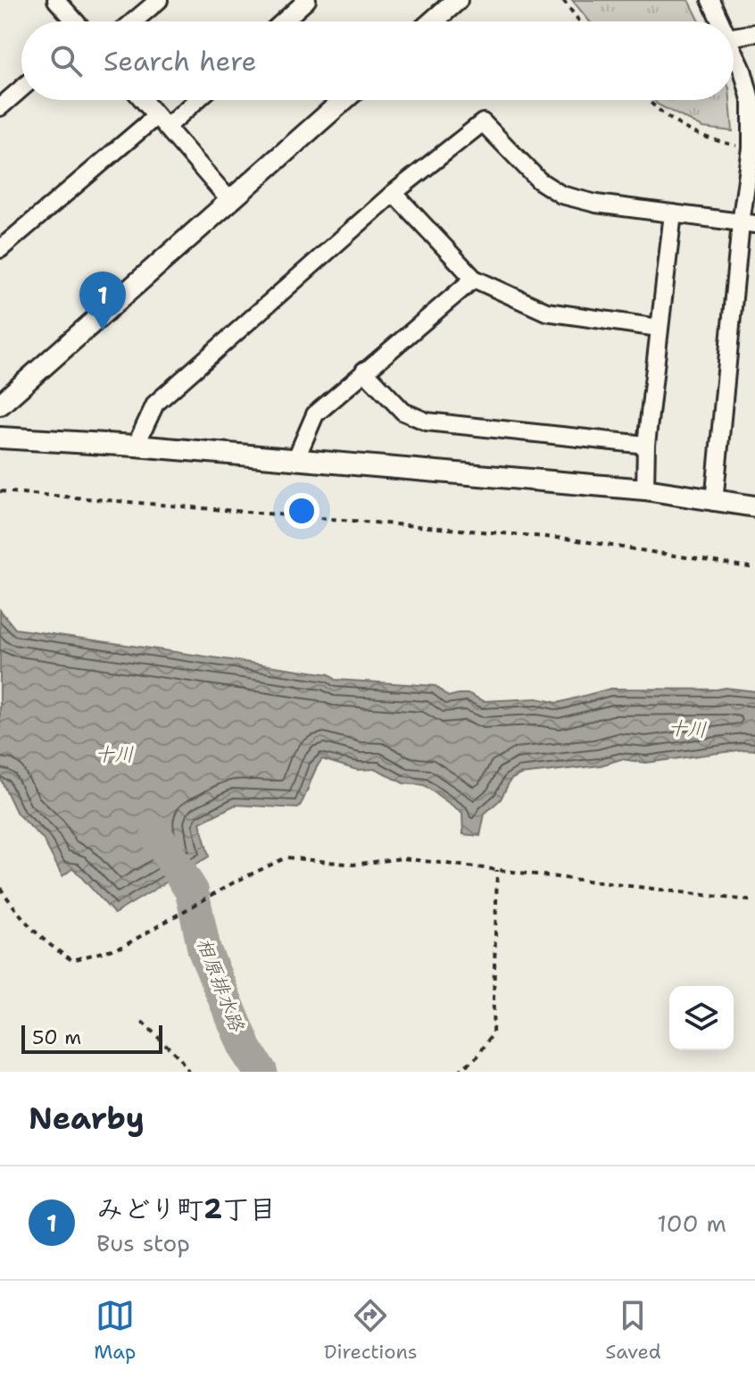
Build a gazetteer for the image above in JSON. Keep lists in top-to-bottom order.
{
  "water": ["十川", "相原排水路"],
  "scale_bar": "50 m",
  "page": {
    "search": "Search here",
    "pins": "1",
    "scale": "50 m",
    "heading": "Nearby",
    "list": [
      {
        "mark": "1",
        "name": "みどり町2丁目",
        "note": "Bus stop",
        "value": "100 m"
      }
    ],
    "nav": ["Map", "Directions", "Saved"]
  }
}
